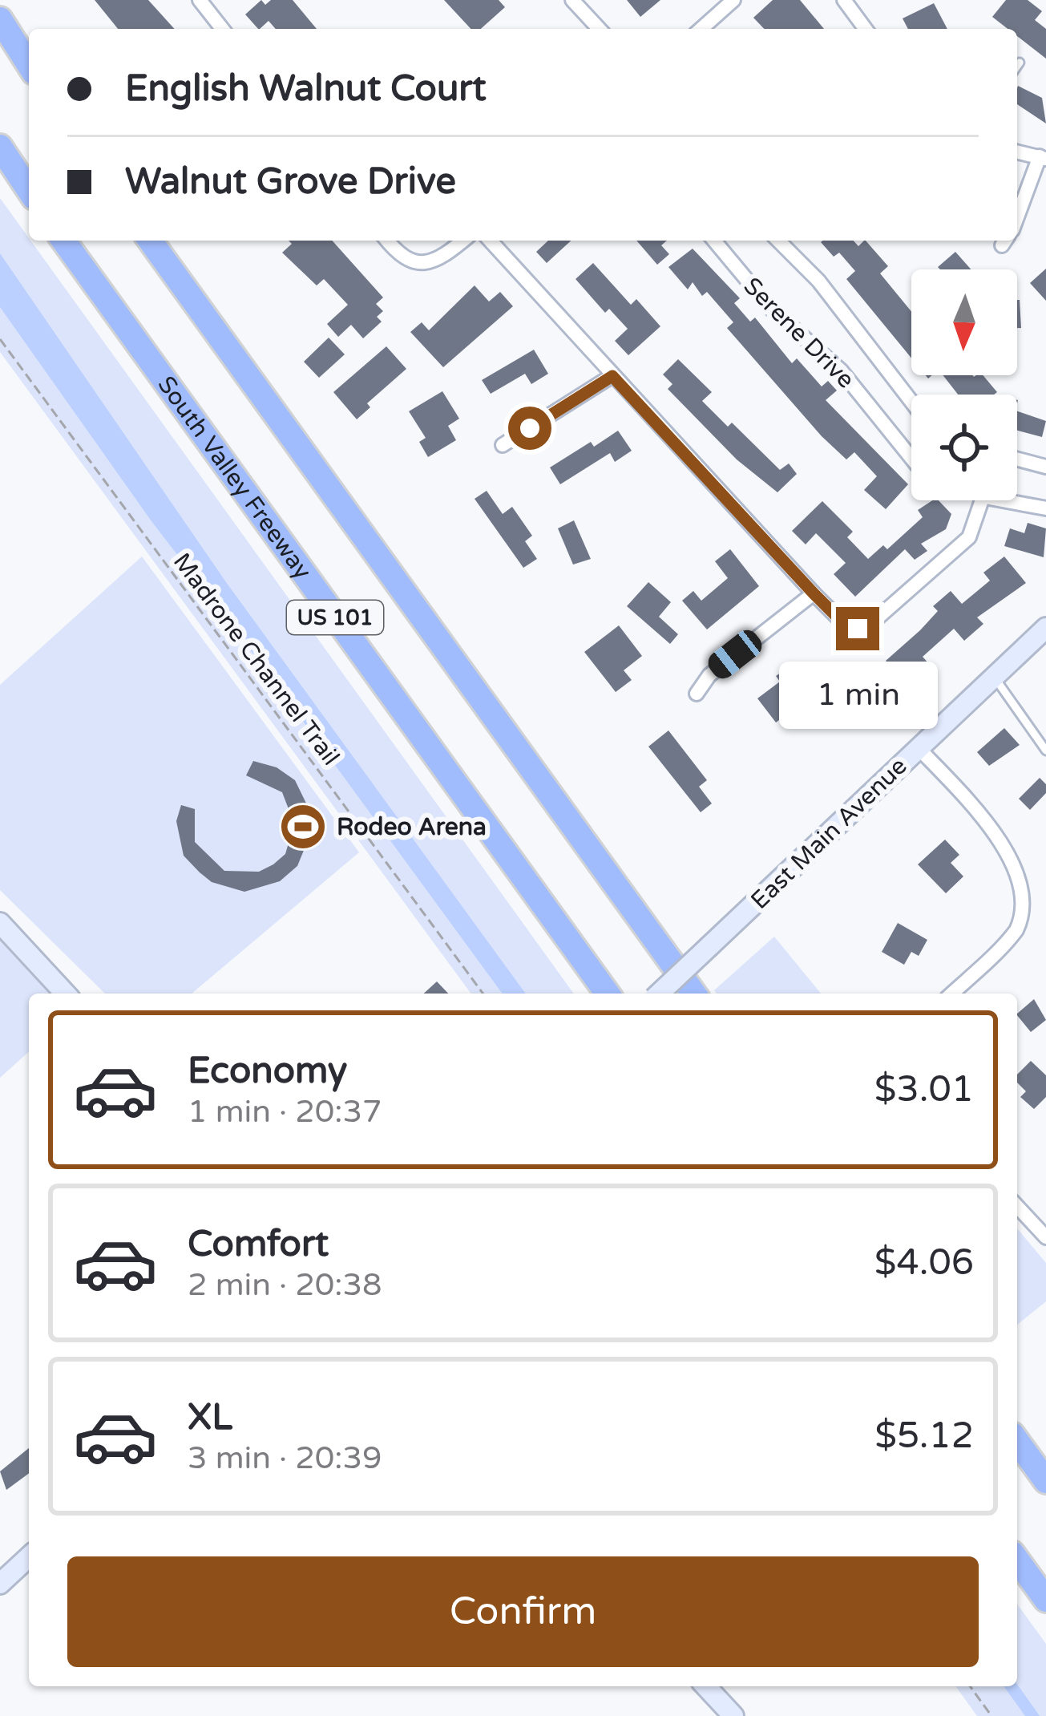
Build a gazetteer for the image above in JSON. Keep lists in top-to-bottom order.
{
  "streets": {
    "highway": ["South Valley Freeway", "US 101"],
    "street": ["Serene Drive", "East Main Avenue"],
    "path": ["Madrone Channel Trail"]
  },
  "places": {
    "sports": ["Rodeo Arena"]
  },
  "north": "bottom",
  "page": {
    "banner": ["English Walnut Court", "Walnut Grove Drive"],
    "bubble": "1 min",
    "list": [
      {
        "name": "Economy",
        "note": "1 min · 20:37",
        "value": "$3.01"
      },
      {
        "name": "Comfort",
        "note": "2 min · 20:38",
        "value": "$4.06"
      },
      {
        "name": "XL",
        "note": "3 min · 20:39",
        "value": "$5.12"
      }
    ],
    "buttons": "Confirm"
  }
}
